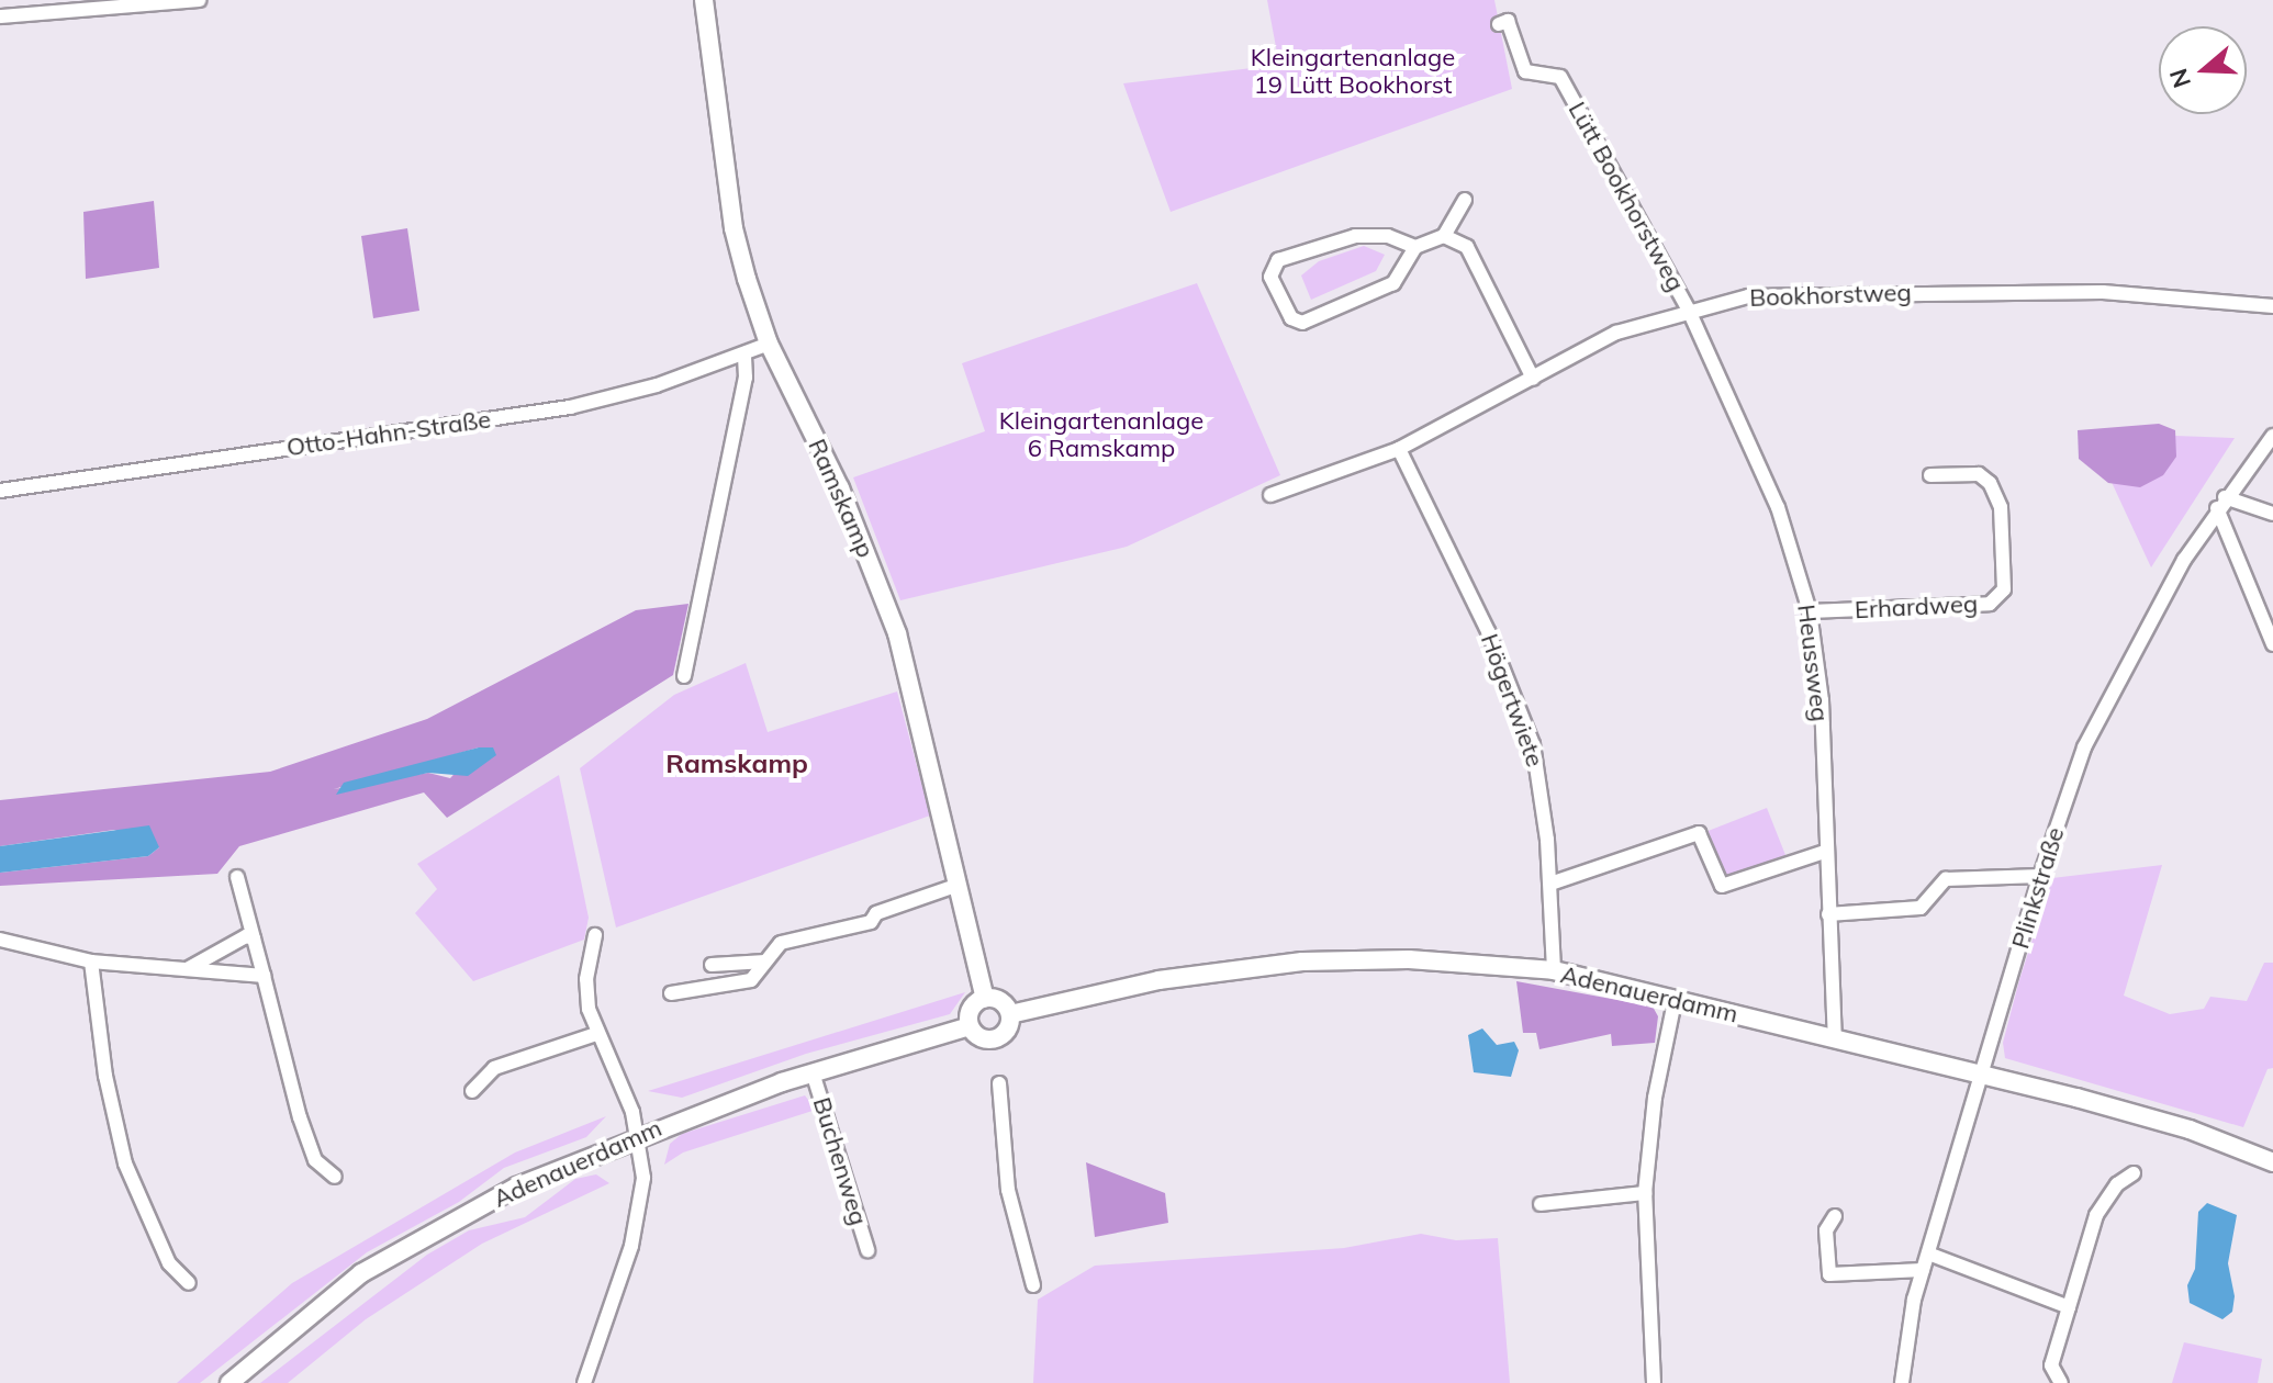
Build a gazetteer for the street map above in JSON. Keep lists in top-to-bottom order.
{
  "streets": {
    "street": [
      "Lütt Bookhorstweg",
      "Bookhorstweg",
      "Otto-Hahn-Straße",
      "Ramskamp",
      "Erhardweg",
      "Heussweg",
      "Högertwiete",
      "Plinkstraße",
      "Adenauerdamm",
      "Buchenweg"
    ]
  },
  "crossings": [
    ["Lütt Bookhorstweg", "Bookhorstweg"],
    ["Lütt Bookhorstweg", "Heussweg"],
    ["Bookhorstweg", "Heussweg"],
    ["Bookhorstweg", "Högertwiete"],
    ["Otto-Hahn-Straße", "Ramskamp"],
    ["Ramskamp", "Adenauerdamm"],
    ["Erhardweg", "Heussweg"],
    ["Heussweg", "Adenauerdamm"],
    ["Högertwiete", "Adenauerdamm"],
    ["Plinkstraße", "Adenauerdamm"],
    ["Adenauerdamm", "Buchenweg"]
  ],
  "districts": ["Ramskamp"],
  "parks": ["Kleingartenanlage 19 Lütt Bookhorst", "Kleingartenanlage 6 Ramskamp"],
  "north": "left"
}
